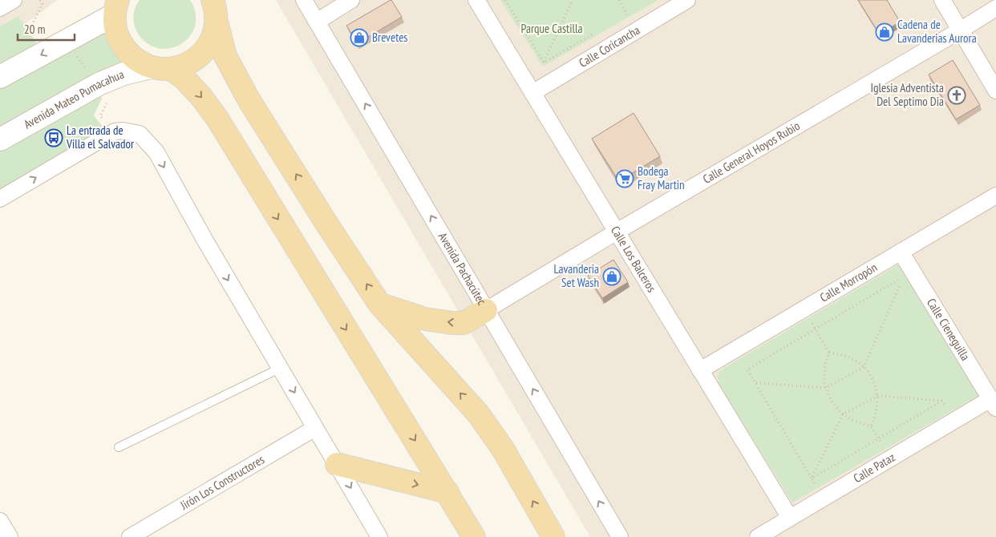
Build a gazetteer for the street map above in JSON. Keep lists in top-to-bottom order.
{
  "streets": {
    "main road": ["Avenida Mateo Pumacahua"],
    "street": [
      "Calle Coricancha",
      "Calle General Hoyos Rubio",
      "Calle Los Balceros",
      "Avenida Pachacútec",
      "Calle Morropón",
      "Calle Cieneguilla",
      "Calle Pataz",
      "Jirón Los Constructores"
    ]
  },
  "crossings": [
    ["Calle Coricancha", "Calle Los Balceros"],
    ["Calle General Hoyos Rubio", "Calle Los Balceros"],
    ["Calle General Hoyos Rubio", "Avenida Pachacútec"],
    ["Calle Los Balceros", "Calle Morropón"],
    ["Calle Los Balceros", "Calle Pataz"],
    ["Calle Morropón", "Calle Cieneguilla"],
    ["Calle Cieneguilla", "Calle Pataz"]
  ],
  "one_way": ["Avenida Pachacútec"],
  "parks": ["Parque Castilla"],
  "places": {
    "shop": ["Cadena de Lavanderias Aurora", "Brevetes", "Lavanderia Set Wash"],
    "church": ["Iglesia Adventista Del Septimo Dia"],
    "bus stop": ["La entrada de Villa el Salvador"],
    "supermarket": ["Bodega Fray Martin"]
  },
  "scale_bar": "20 m"
}
